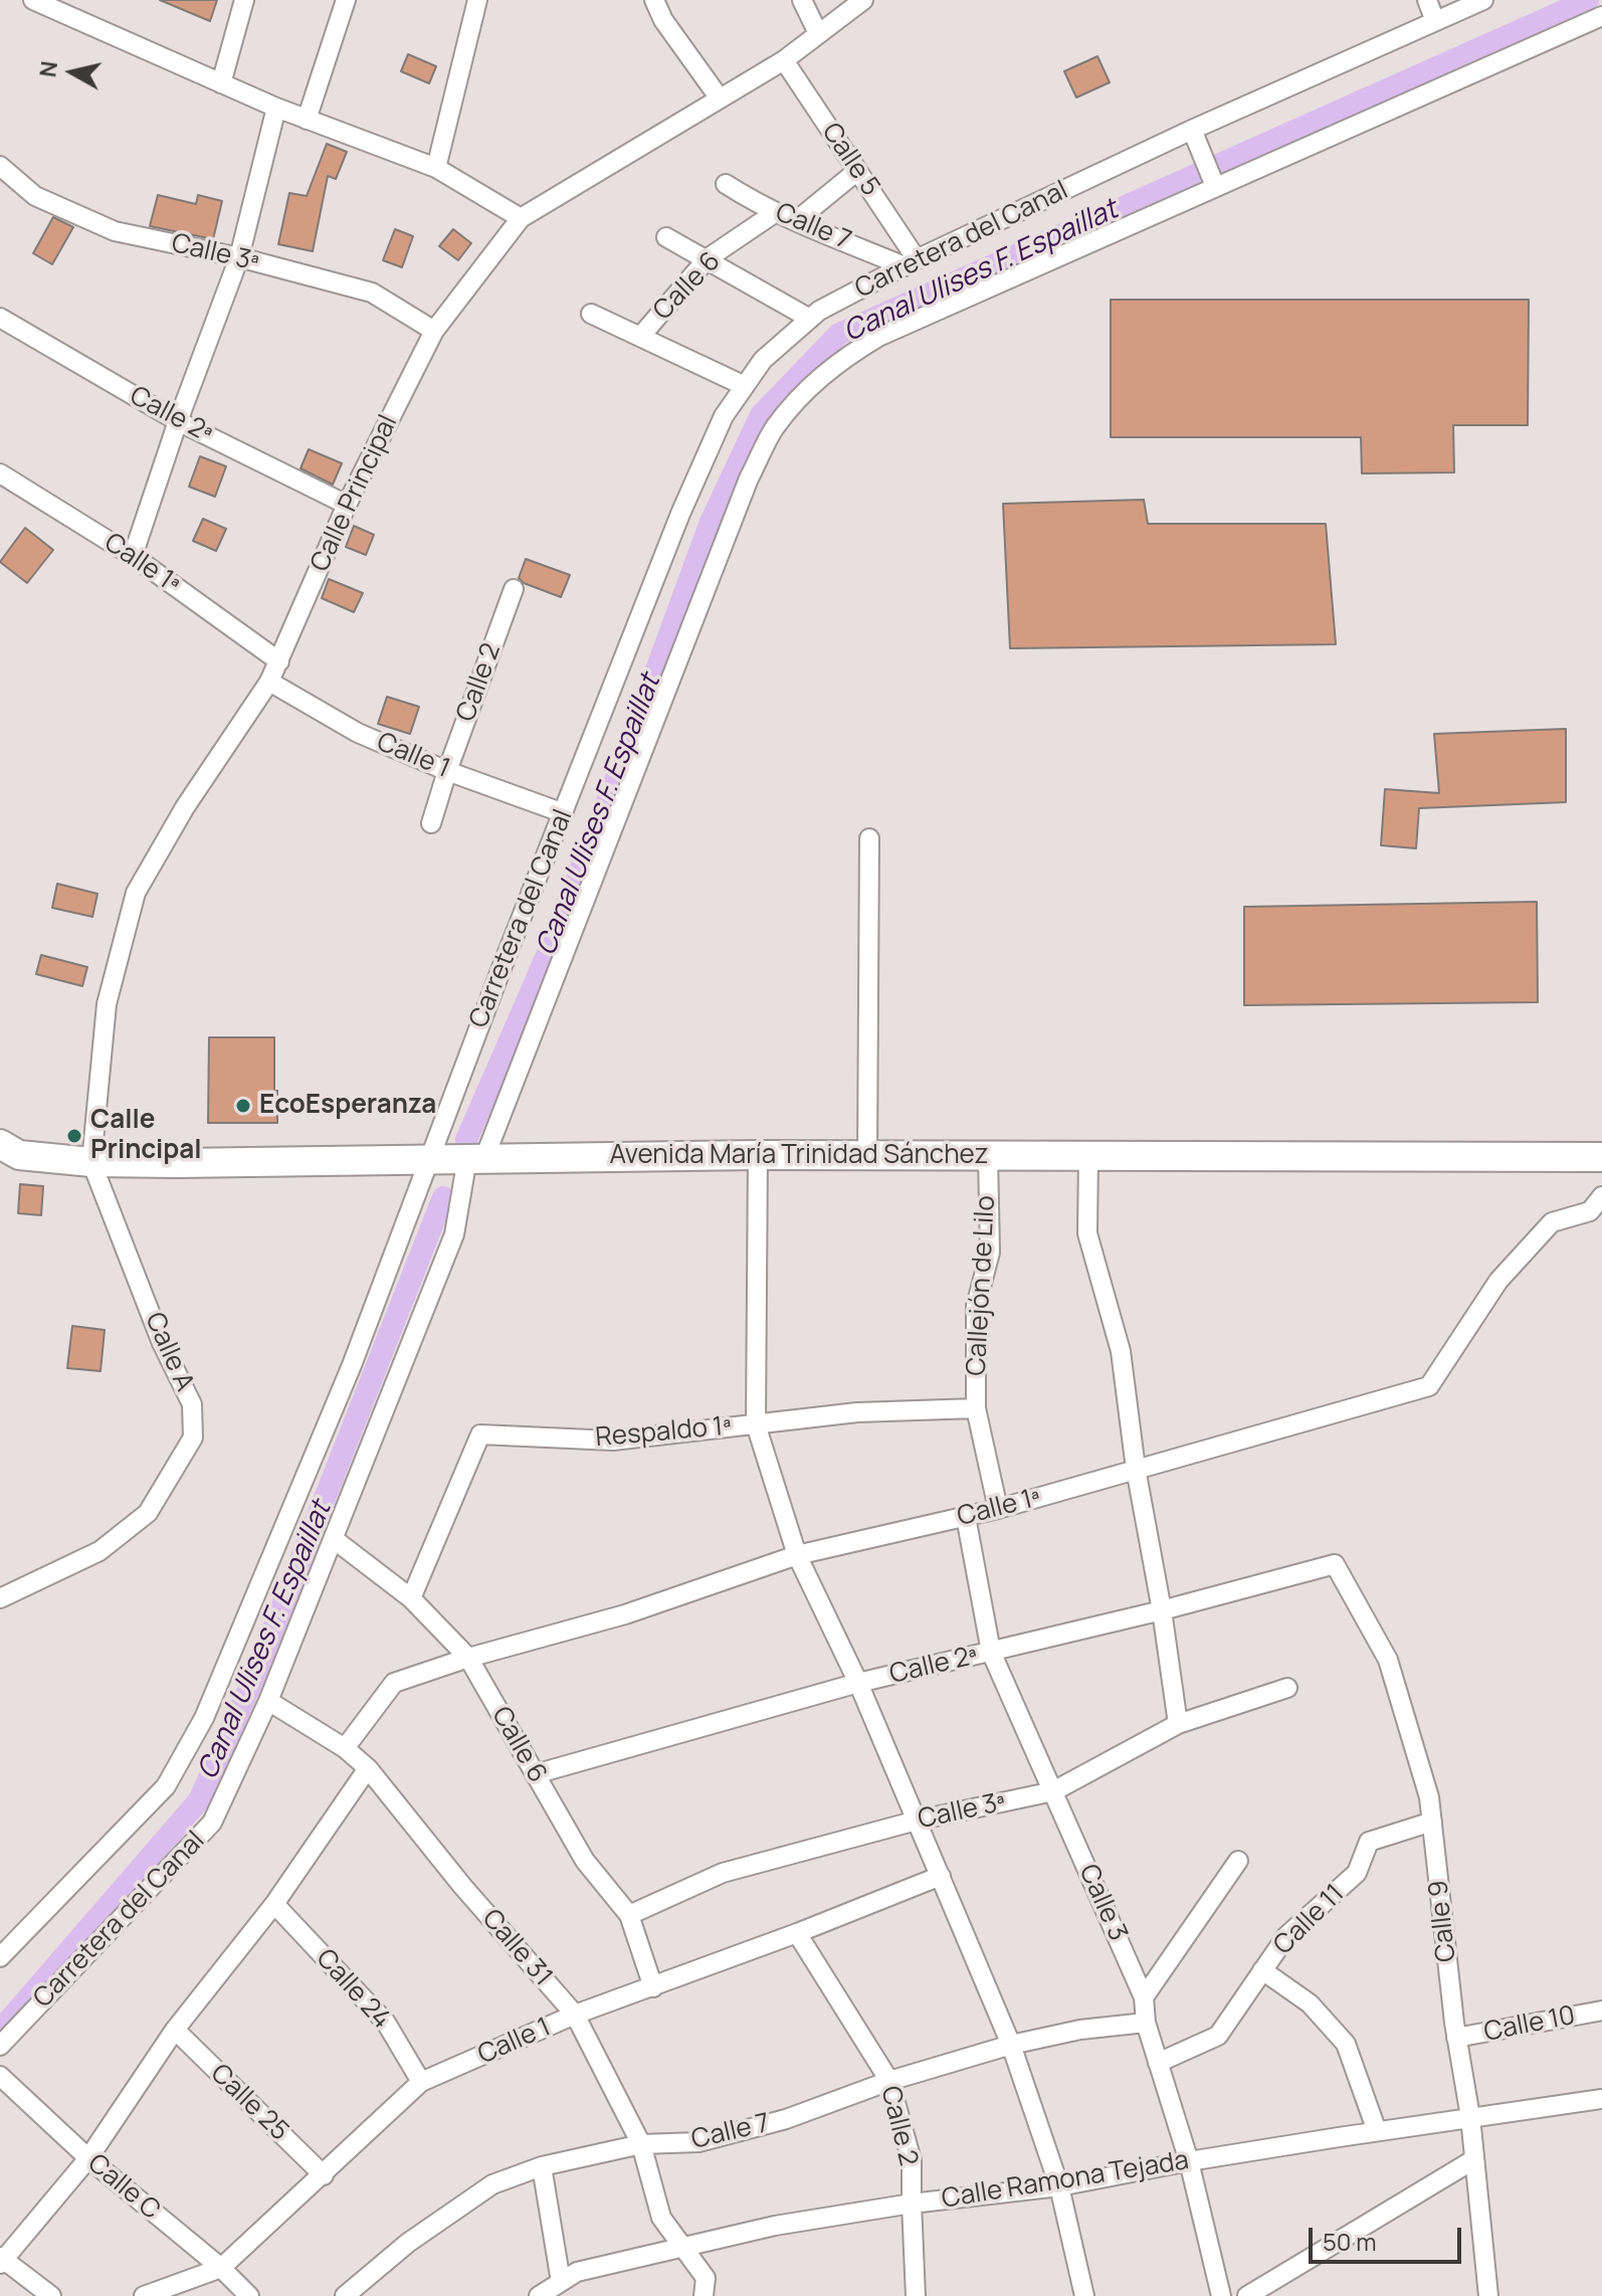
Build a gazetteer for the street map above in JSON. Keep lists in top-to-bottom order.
{
  "streets": {
    "main road": ["Avenida María Trinidad Sánchez"],
    "street": [
      "Calle 5",
      "Calle 7",
      "Carretera del Canal",
      "Calle 3ª",
      "Calle 6",
      "Calle 2ª",
      "Calle Principal",
      "Calle 1ª",
      "Calle 2",
      "Calle 1",
      "Callejón de Lilo",
      "Calle A",
      "Respaldo 1ª",
      "Calle 3",
      "Calle 11",
      "Calle 9",
      "Calle 31",
      "Calle 24",
      "Calle 10",
      "Calle 25",
      "Calle Ramona Tejada",
      "Calle C"
    ]
  },
  "crossings": [
    ["Calle 5", "Calle 7"],
    ["Calle 5", "Carretera del Canal"],
    ["Calle 5", "Calle Principal"],
    ["Calle 7", "Carretera del Canal"],
    ["Calle 7", "Calle 6"],
    ["Calle 7", "Calle 2"],
    ["Calle 7", "Calle 3"],
    ["Calle 7", "Calle 31"],
    ["Carretera del Canal", "Calle 6"],
    ["Carretera del Canal", "Calle 1"],
    ["Carretera del Canal", "Avenida María Trinidad Sánchez"],
    ["Carretera del Canal", "Calle 31"],
    ["Calle 3ª", "Calle 6"],
    ["Calle 3ª", "Calle Principal"],
    ["Calle 3ª", "Calle 3"],
    ["Calle 6", "Calle 2ª"],
    ["Calle 6", "Calle 1ª"],
    ["Calle 6", "Calle 1"],
    ["Calle 6", "Respaldo 1ª"],
    ["Calle 2ª", "Calle Principal"],
    ["Calle 2ª", "Calle 3"],
    ["Calle 2ª", "Calle 9"],
    ["Calle Principal", "Calle 1ª"],
    ["Calle Principal", "Calle 1"],
    ["Calle Principal", "Avenida María Trinidad Sánchez"],
    ["Calle Principal", "Calle A"],
    ["Calle 1ª", "Callejón de Lilo"],
    ["Calle 1ª", "Calle 3"],
    ["Calle 1ª", "Calle 31"],
    ["Calle 2", "Calle 1"],
    ["Calle 2", "Calle Ramona Tejada"],
    ["Calle 1", "Calle 31"],
    ["Calle 1", "Calle 24"],
    ["Calle 1", "Calle 25"],
    ["Calle 1", "Calle C"],
    ["Avenida María Trinidad Sánchez", "Callejón de Lilo"],
    ["Avenida María Trinidad Sánchez", "Calle A"],
    ["Callejón de Lilo", "Respaldo 1ª"],
    ["Calle 3", "Calle 11"],
    ["Calle 3", "Calle Ramona Tejada"],
    ["Calle 11", "Calle 9"],
    ["Calle 9", "Calle 10"],
    ["Calle 9", "Calle Ramona Tejada"],
    ["Calle 31", "Calle Ramona Tejada"]
  ],
  "water": ["Canal Ulises F. Espaillat"],
  "places": ["EcoEsperanza", "Calle Principal"],
  "scale_bar": "50 m",
  "north": "left"
}
